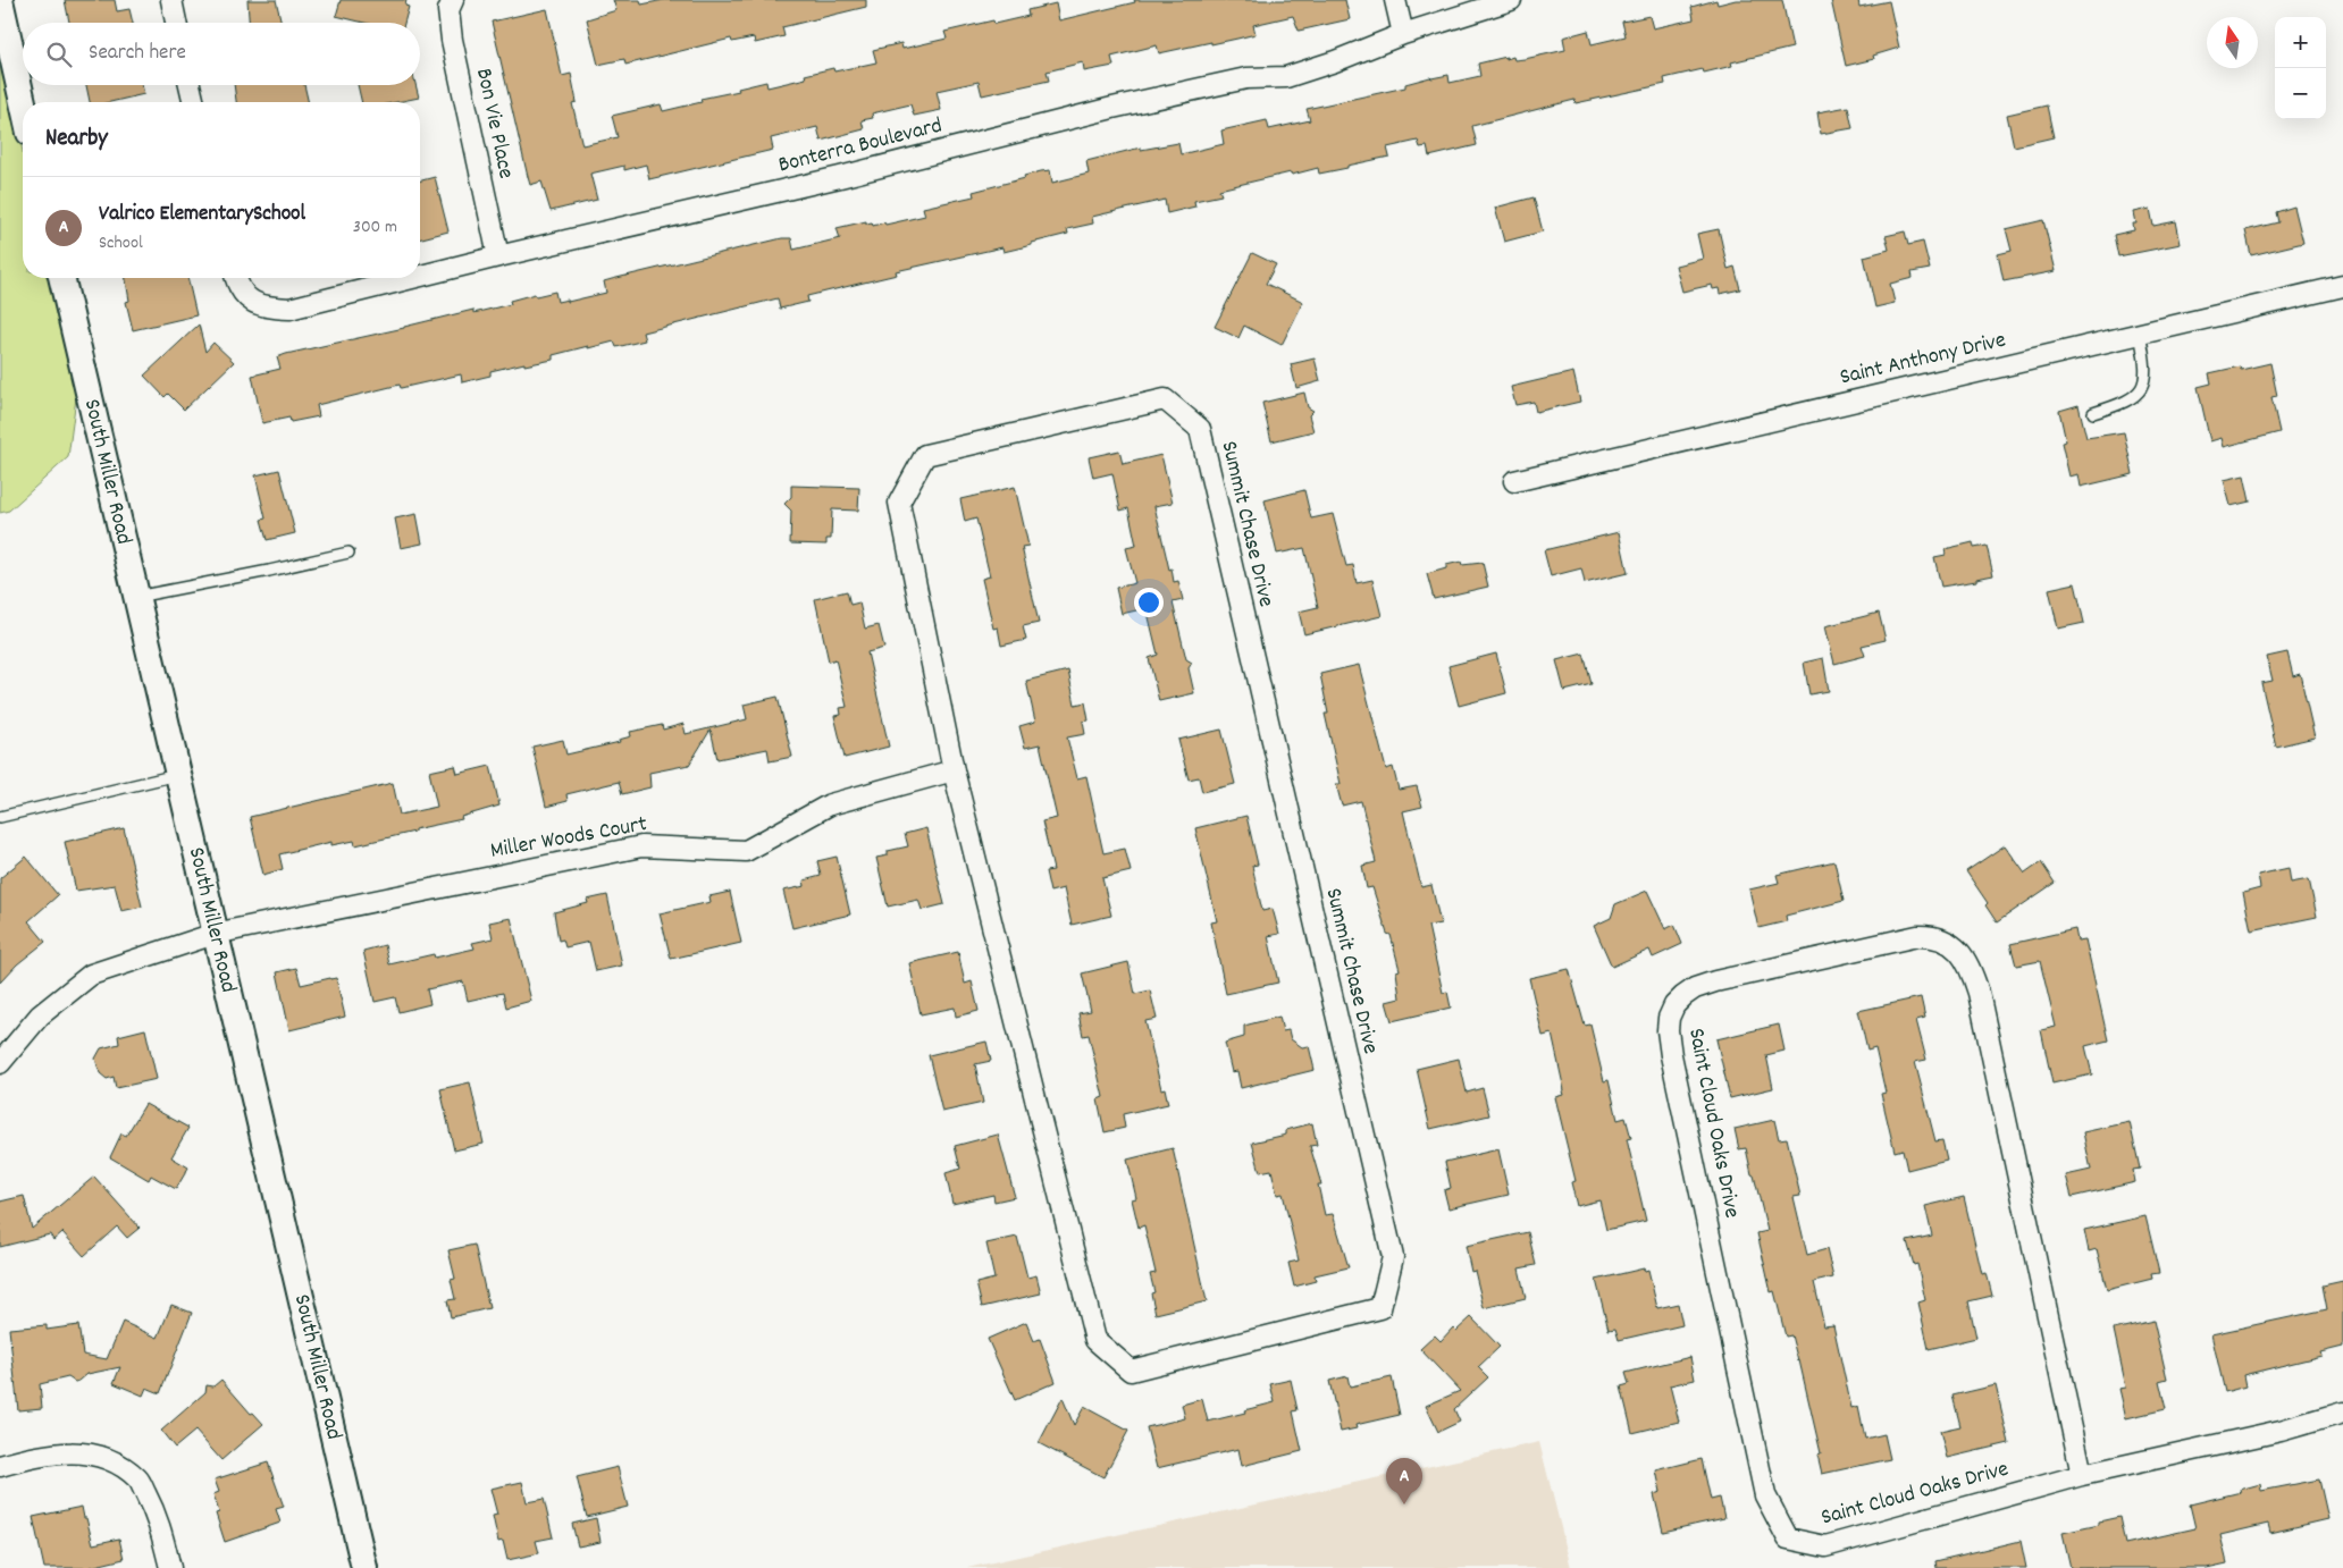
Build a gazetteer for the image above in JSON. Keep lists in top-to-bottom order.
{
  "streets": {
    "street": [
      "Bon Vie Place",
      "Bonterra Boulevard",
      "Saint Anthony Drive",
      "South Miller Road",
      "Summit Chase Drive",
      "Miller Woods Court",
      "Saint Cloud Oaks Drive"
    ]
  },
  "crossings": [
    ["Bon Vie Place", "Bonterra Boulevard"],
    ["South Miller Road", "Miller Woods Court"],
    ["Summit Chase Drive", "Miller Woods Court"]
  ],
  "north": "top",
  "page": {
    "map_buttons": ["+", "−"],
    "search": "Search here",
    "heading": "Nearby",
    "list": [
      {
        "mark": "A",
        "name": "Valrico ElementarySchool",
        "note": "School",
        "value": "300 m"
      }
    ],
    "pins": "A"
  }
}
